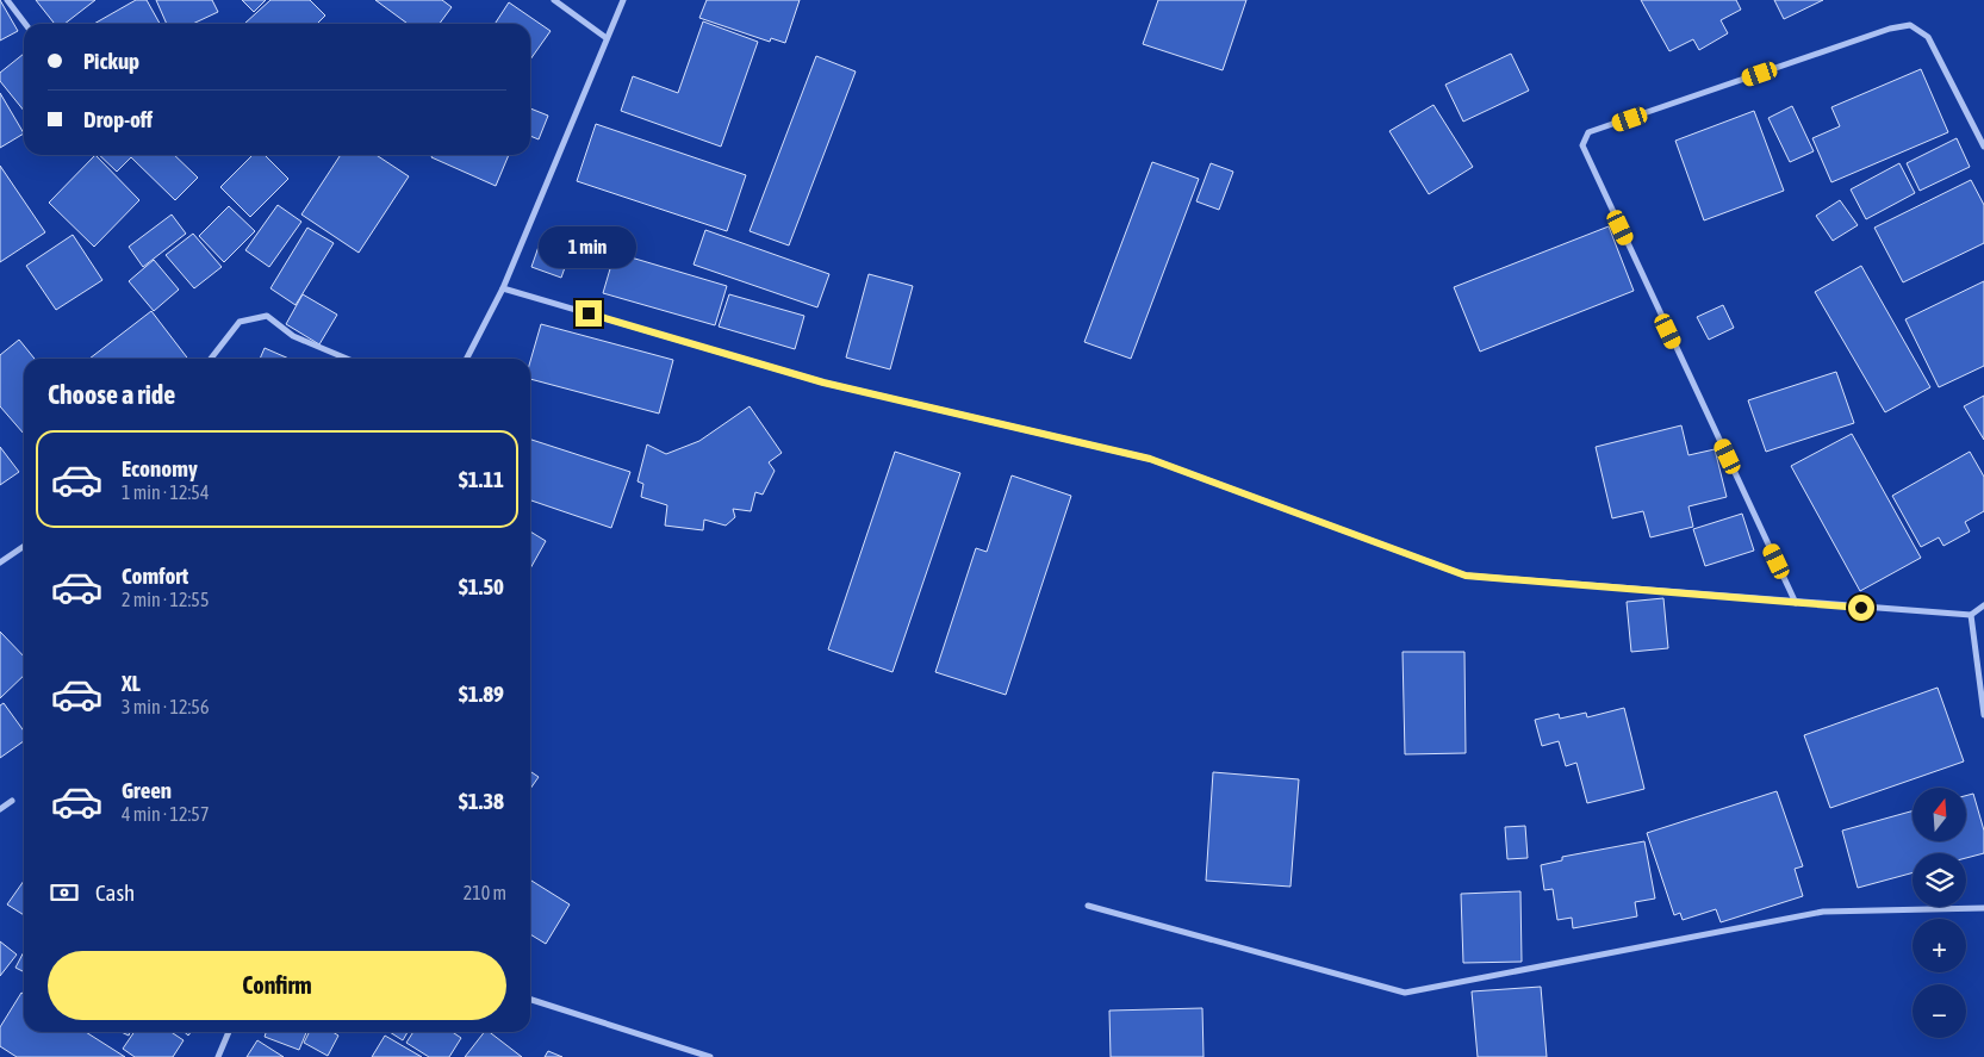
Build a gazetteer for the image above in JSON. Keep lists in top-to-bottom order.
{
  "north": "top",
  "page": {
    "banner": ["Pickup", "Drop-off"],
    "bubble": "1 min",
    "heading": "Choose a ride",
    "list": [
      {
        "name": "Economy",
        "note": "1 min · 12:54",
        "value": "$1.11"
      },
      {
        "name": "Comfort",
        "note": "2 min · 12:55",
        "value": "$1.50"
      },
      {
        "name": "XL",
        "note": "3 min · 12:56",
        "value": "$1.89"
      },
      {
        "name": "Green",
        "note": "4 min · 12:57",
        "value": "$1.38"
      }
    ],
    "map_buttons": ["+", "−"],
    "pay": ["Cash", "210 m"],
    "buttons": "Confirm"
  }
}
